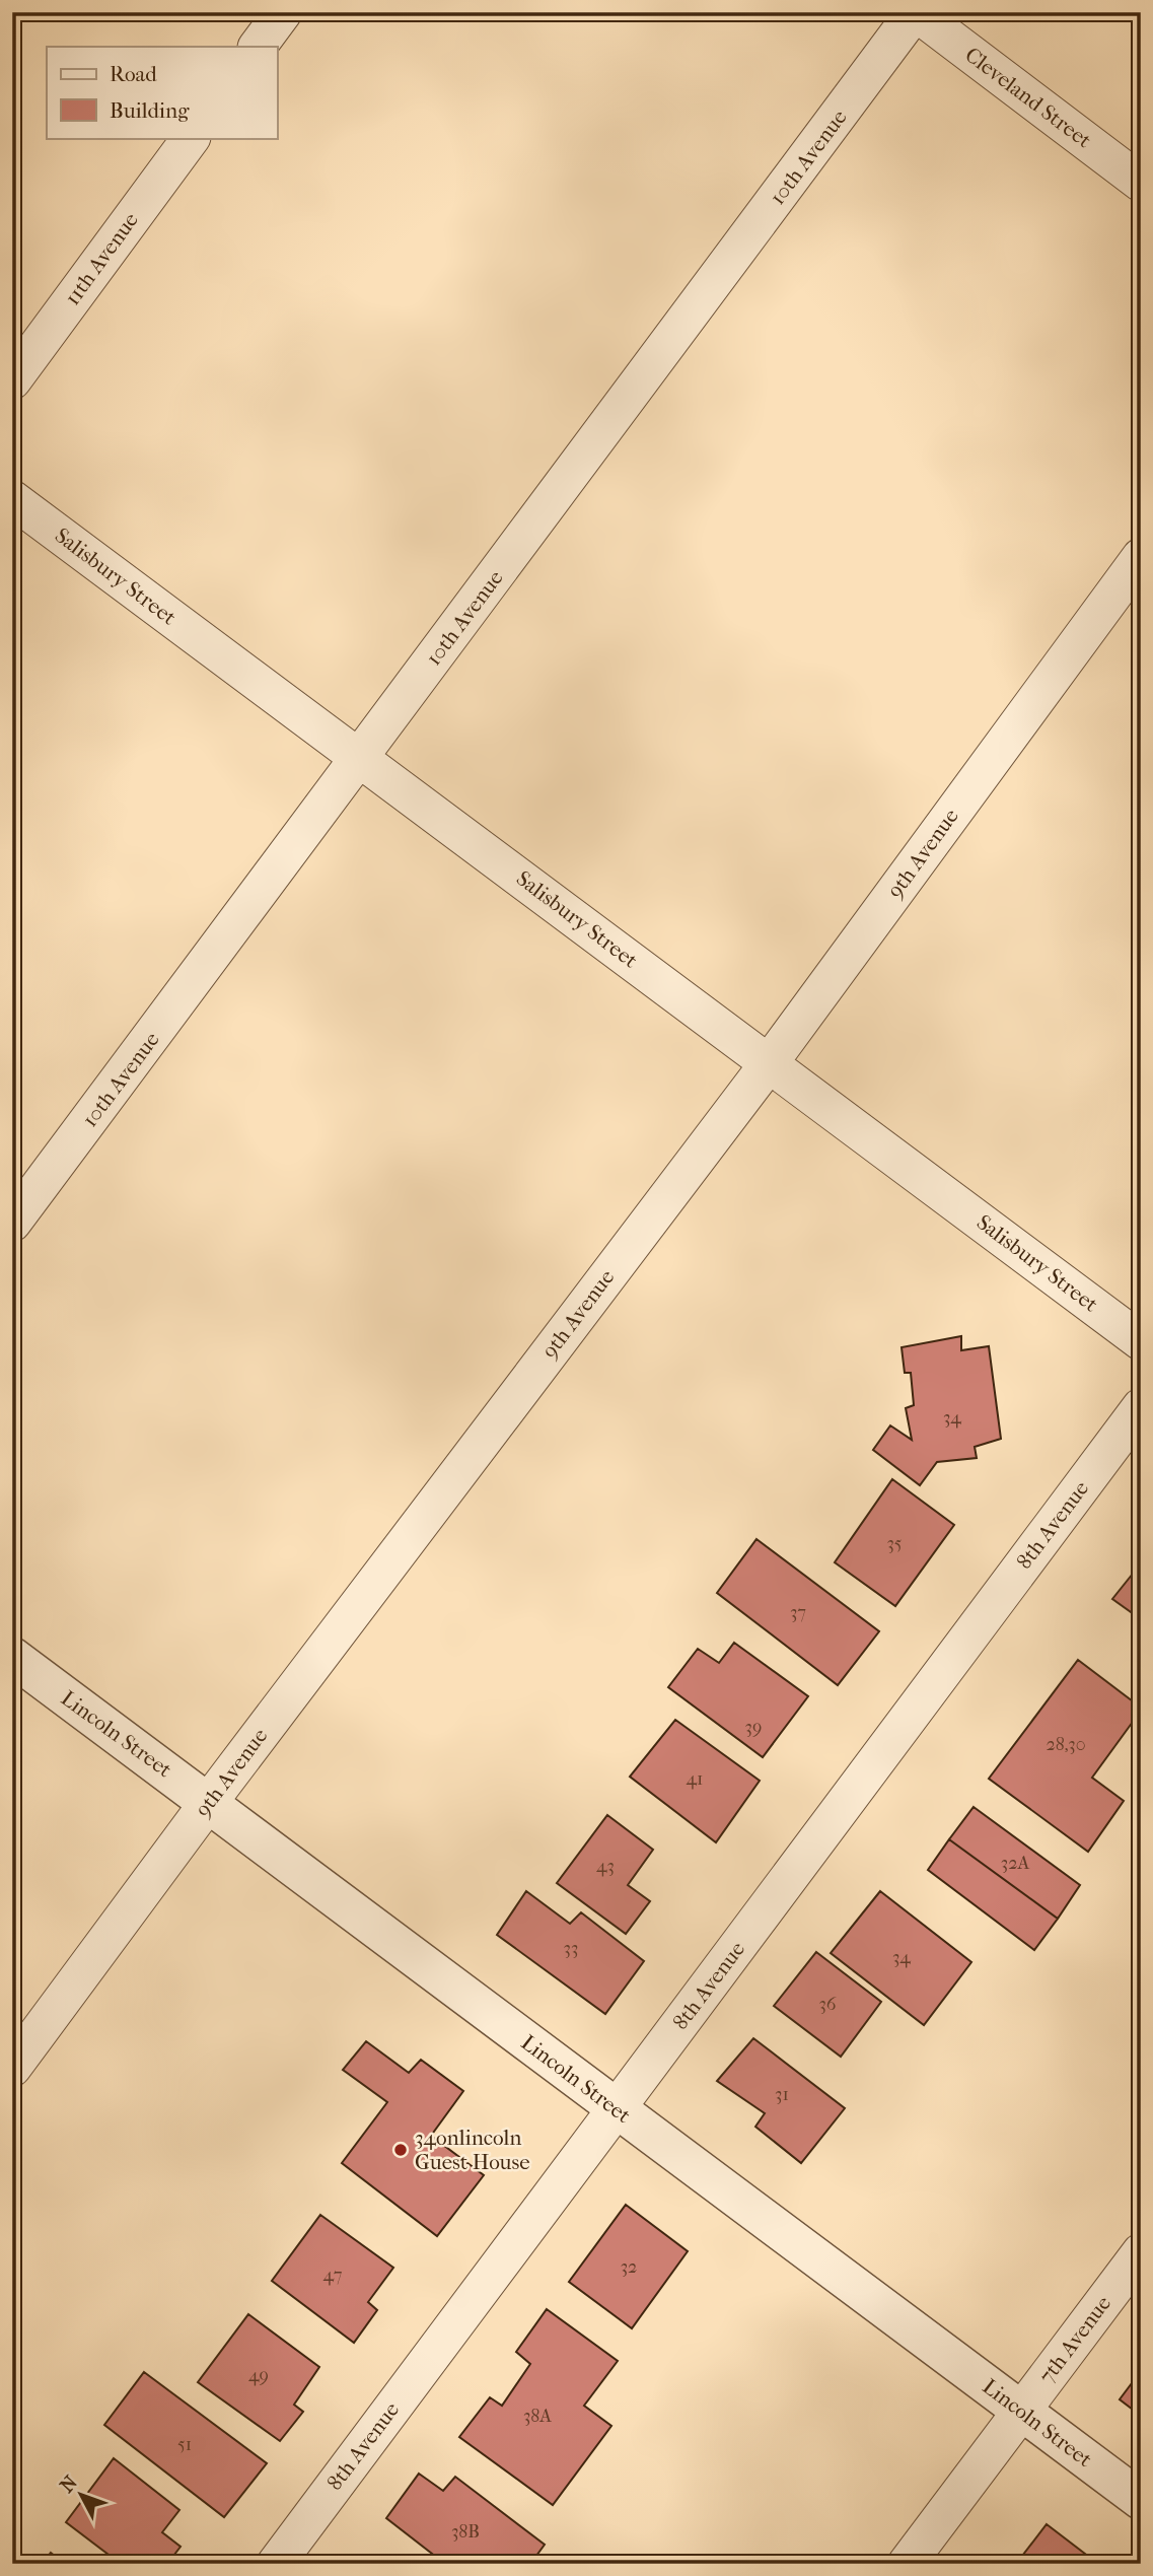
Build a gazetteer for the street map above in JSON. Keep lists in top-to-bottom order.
{
  "streets": {
    "street": [
      "Cleveland Street",
      "10th Avenue",
      "11th Avenue",
      "Salisbury Street",
      "9th Avenue",
      "8th Avenue",
      "Lincoln Street",
      "7th Avenue"
    ]
  },
  "crossings": [
    ["Cleveland Street", "10th Avenue"],
    ["10th Avenue", "Salisbury Street"],
    ["Salisbury Street", "9th Avenue"],
    ["9th Avenue", "Lincoln Street"],
    ["8th Avenue", "Lincoln Street"],
    ["Lincoln Street", "7th Avenue"]
  ],
  "places": ["34onlincoln Guest House"],
  "house_numbers": [
    "34",
    "35",
    "37",
    "39",
    "28,30",
    "41",
    "32A",
    "43",
    "33",
    "34",
    "36",
    "31",
    "32",
    "47",
    "49",
    "38A",
    "51",
    "38B"
  ],
  "legend": ["Road", "Building"],
  "north": "top left"
}
